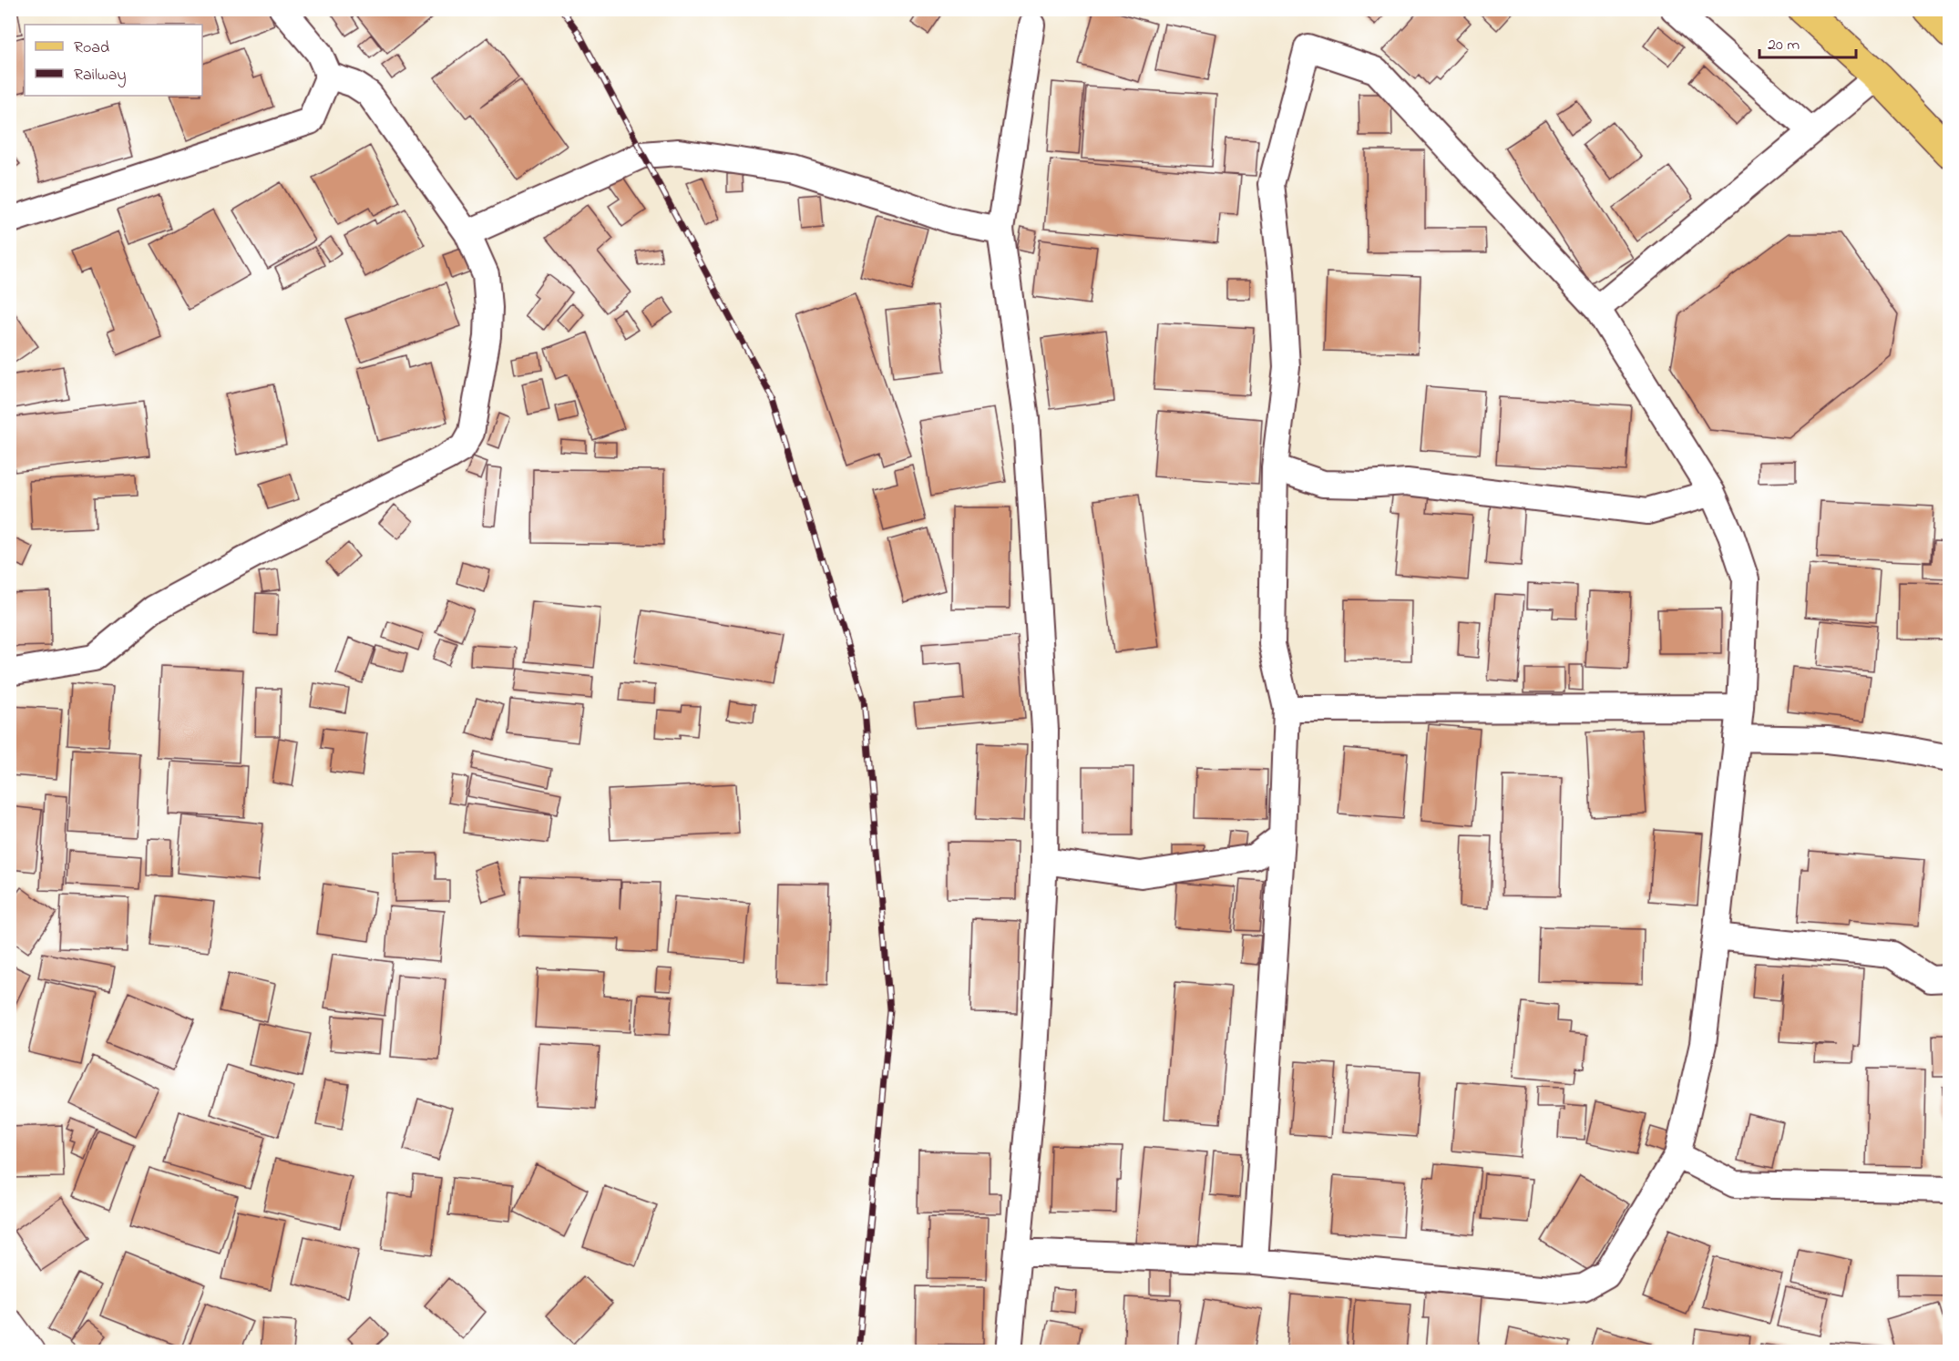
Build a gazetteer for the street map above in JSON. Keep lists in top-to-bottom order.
{
  "legend": ["Road", "Railway"],
  "scale_bar": "20 m"
}
